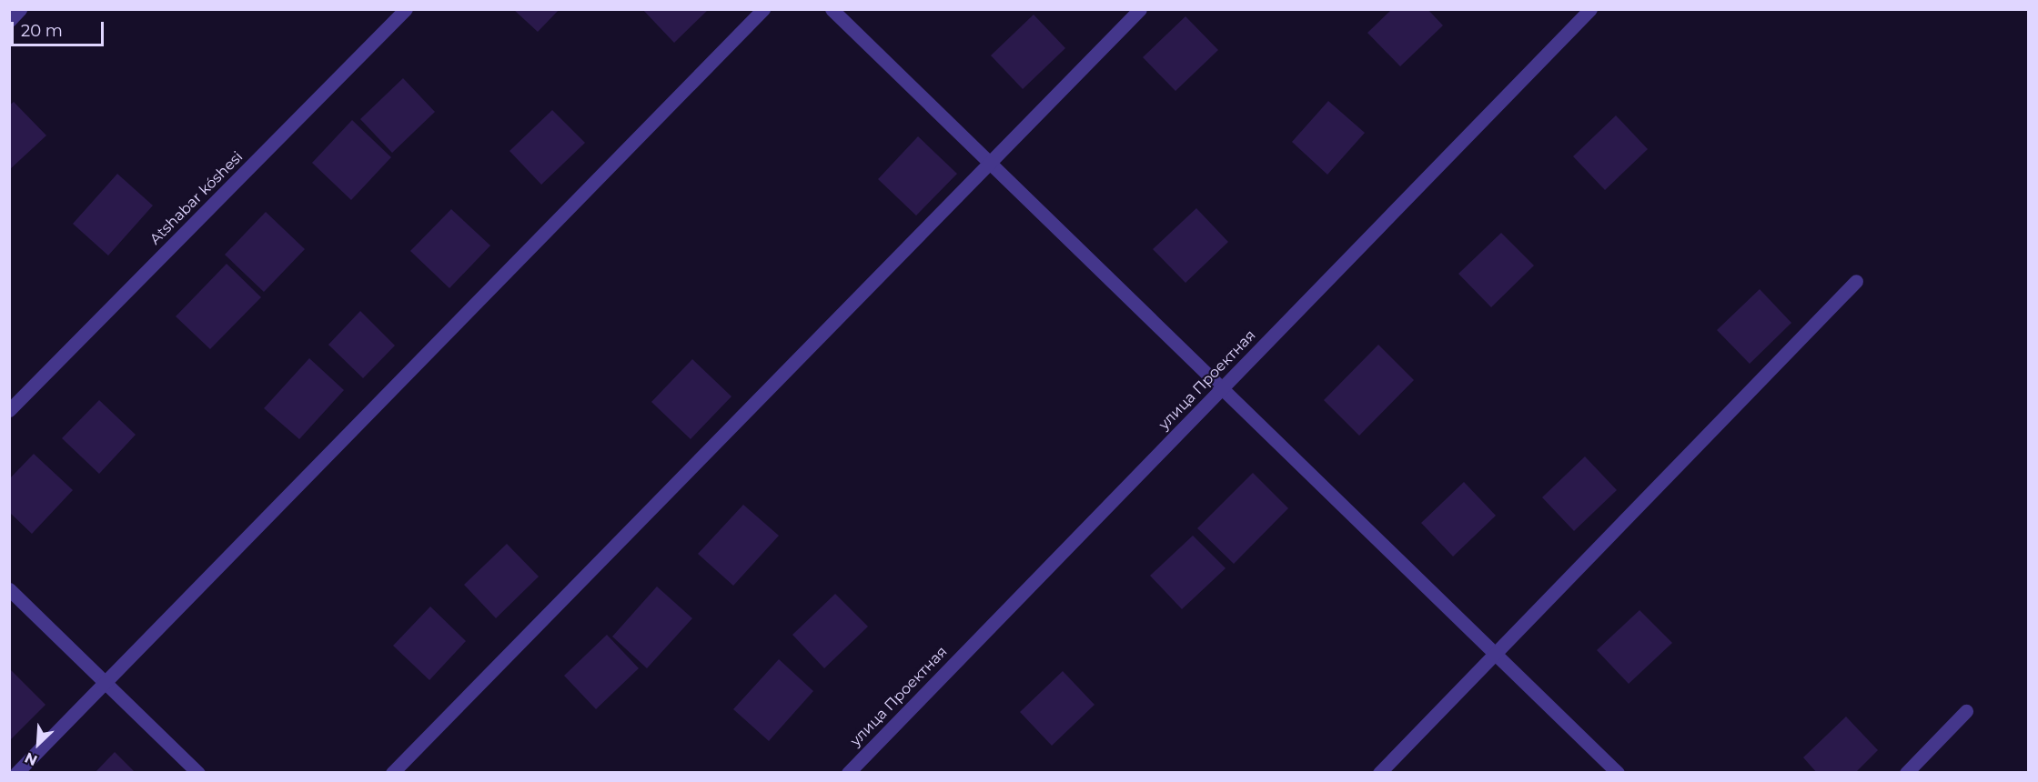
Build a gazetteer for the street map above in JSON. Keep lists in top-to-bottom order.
{
  "streets": {
    "street": ["Atshabar kóshesi", "улица Проектная"]
  },
  "scale_bar": "20 m",
  "north": "bottom left"
}
